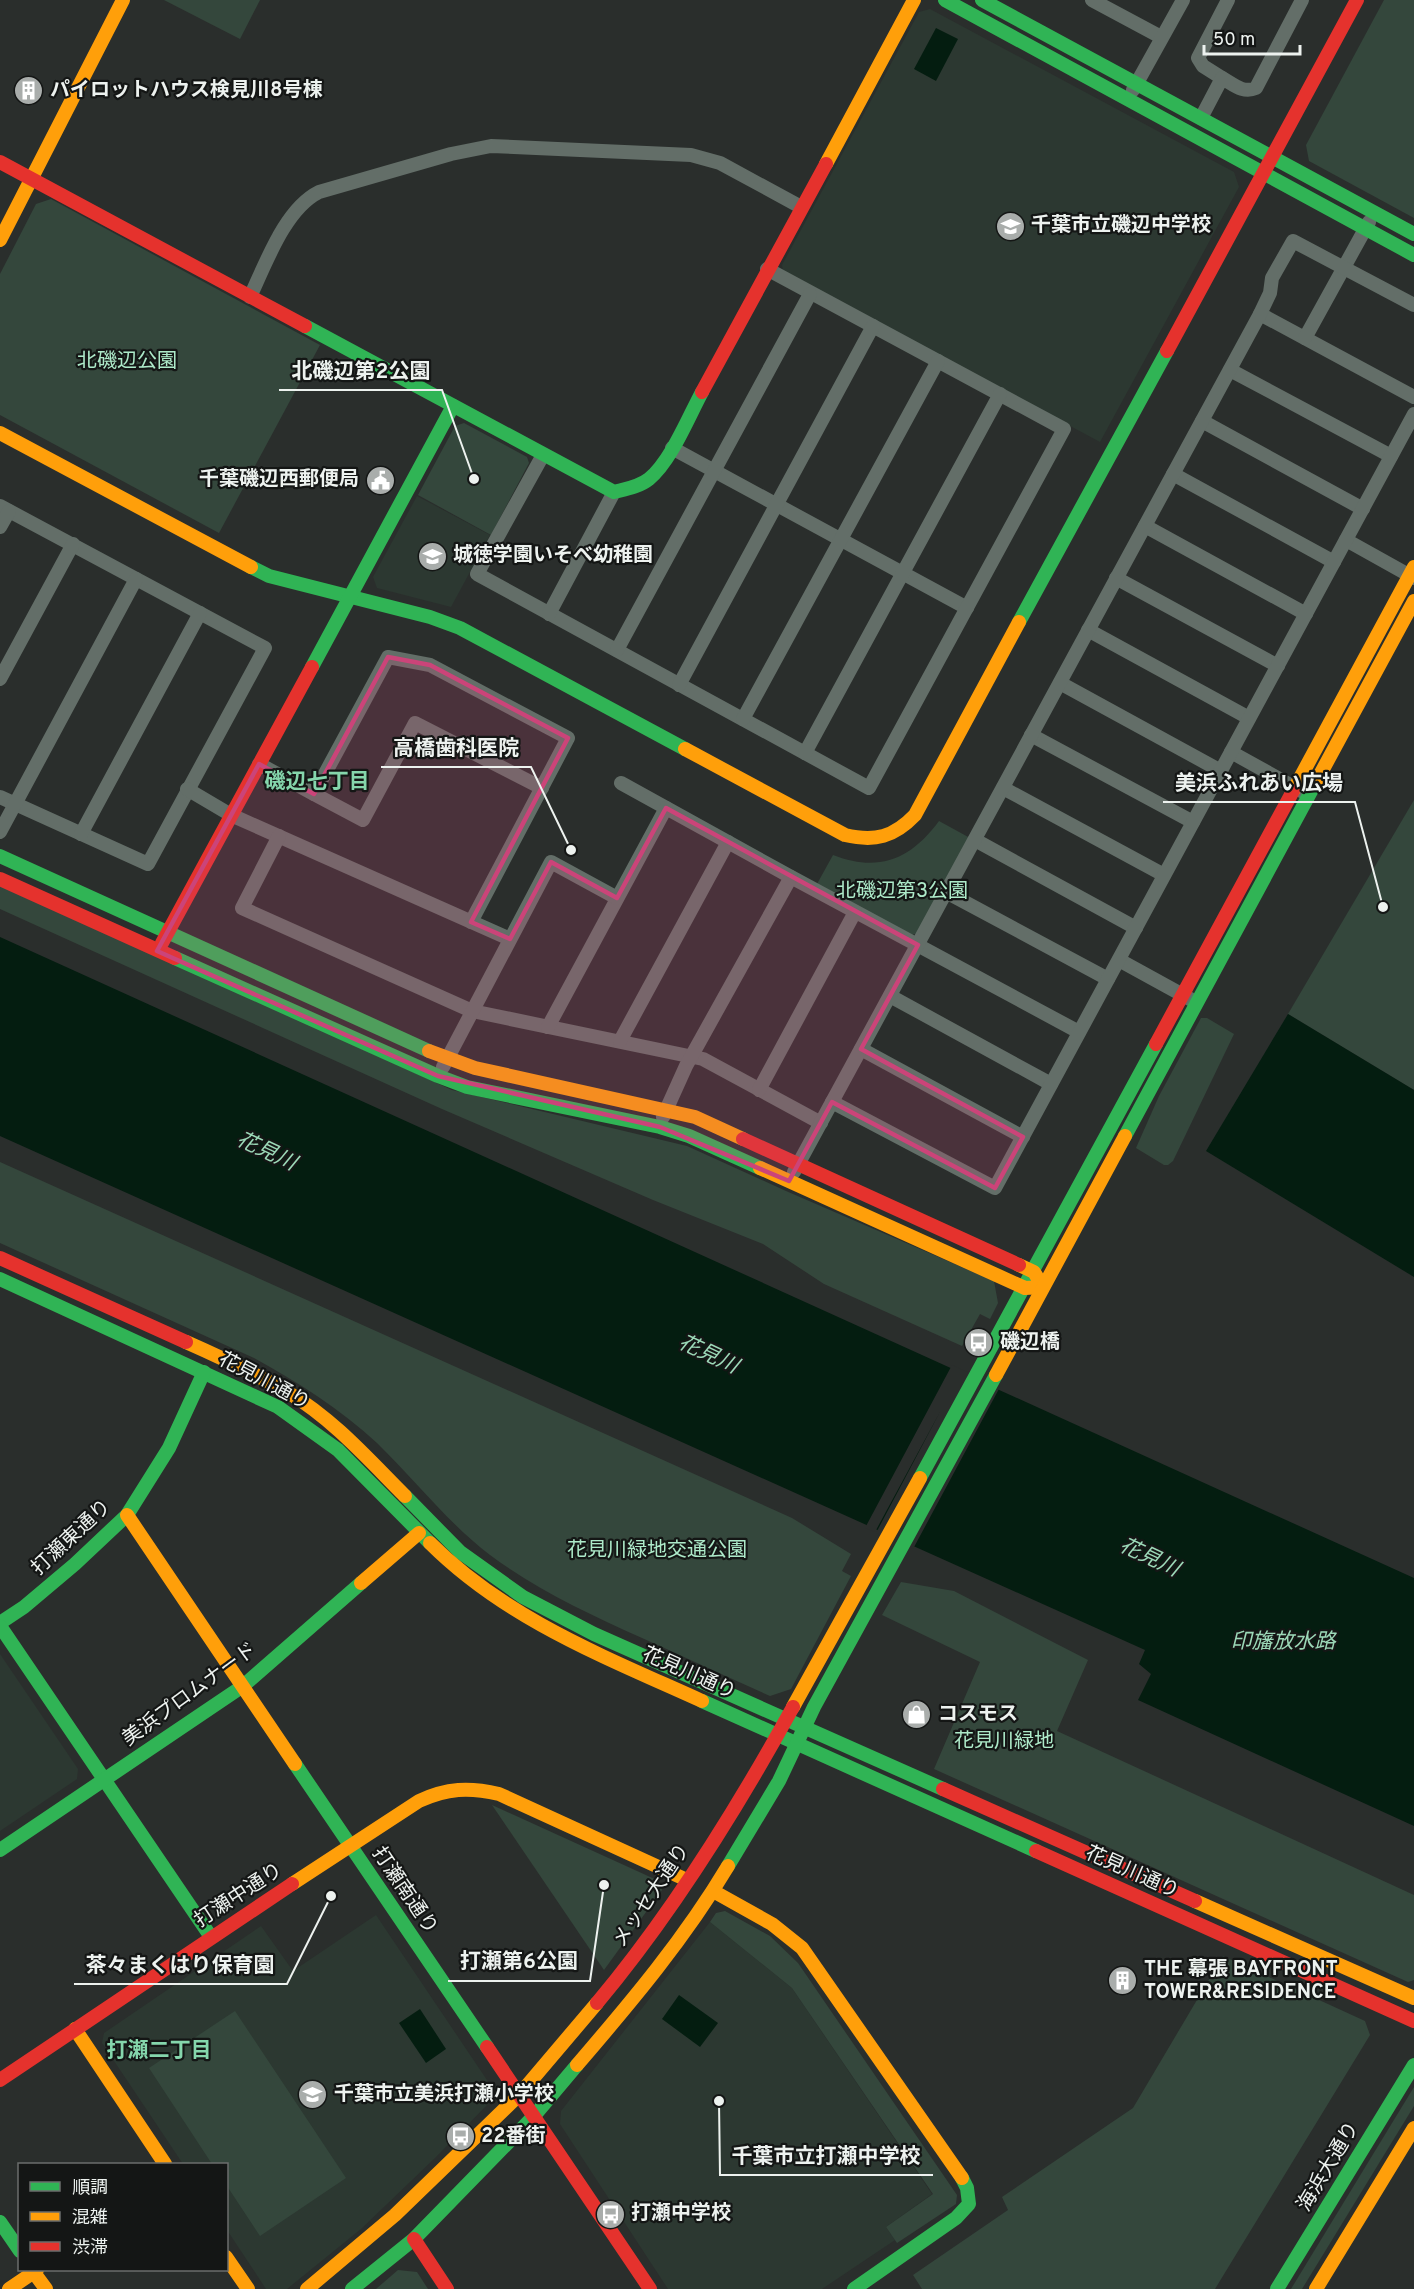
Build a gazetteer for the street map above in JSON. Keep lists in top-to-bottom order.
{
  "streets": {
    "street": [
      "花見川通り",
      "打瀬東通り",
      "美浜プロムナード",
      "打瀬南通り",
      "打瀬中通り",
      "メッセ大通り",
      "海浜大通り"
    ]
  },
  "crossings": [
    ["花見川通り", "打瀬東通り"],
    ["花見川通り", "美浜プロムナード"],
    ["花見川通り", "メッセ大通り"],
    ["打瀬東通り", "打瀬南通り"],
    ["美浜プロムナード", "打瀬南通り"],
    ["打瀬南通り", "打瀬中通り"],
    ["打瀬南通り", "メッセ大通り"],
    ["打瀬中通り", "メッセ大通り"]
  ],
  "districts": ["磯辺七丁目", "打瀬二丁目"],
  "water": ["花見川", "印旛放水路"],
  "parks": [
    "北磯辺公園",
    "北磯辺第3公園",
    "花見川緑地交通公園",
    "花見川緑地"
  ],
  "places": {
    "building": ["パイロットハウス検見川8号棟", "THE 幕張 BAYFRONT TOWER&RESIDENCE"],
    "school or university": ["千葉市立磯辺中学校", "城徳学園いそべ幼稚園", "千葉市立美浜打瀬小学校"],
    "other": [
      "北磯辺第2公園",
      "高橋歯科医院",
      "美浜ふれあい広場",
      "打瀬第6公園",
      "茶々まくはり保育園",
      "千葉市立打瀬中学校"
    ],
    "public building": ["千葉磯辺西郵便局"],
    "bus stop": ["磯辺橋", "22番街", "打瀬中学校"],
    "shop": ["コスモス"]
  },
  "legend": ["順調", "混雑", "渋滞"],
  "scale_bar": "50 m"
}
